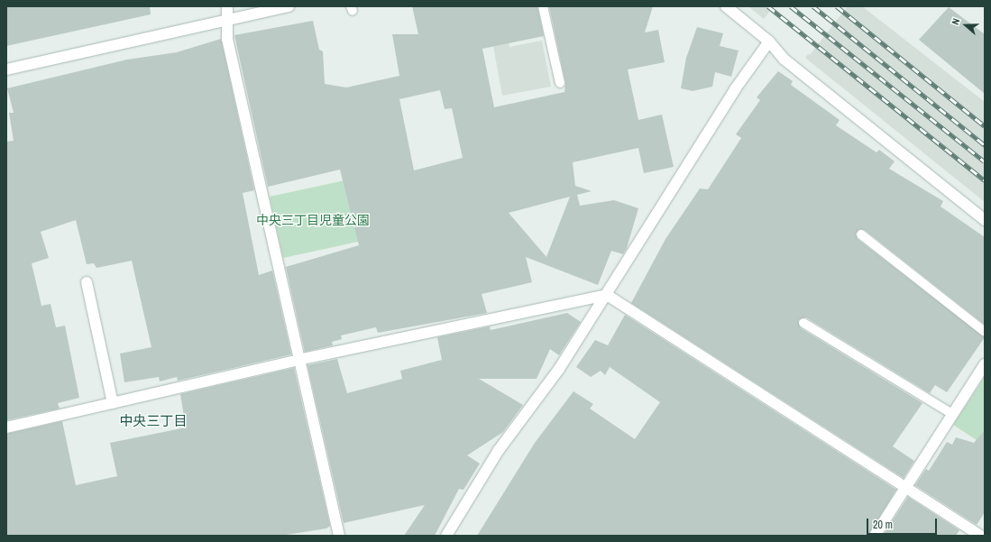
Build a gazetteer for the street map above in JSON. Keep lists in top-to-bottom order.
{
  "districts": ["中央三丁目"],
  "parks": ["中央三丁目児童公園"],
  "scale_bar": "20 m",
  "north": "left"
}
